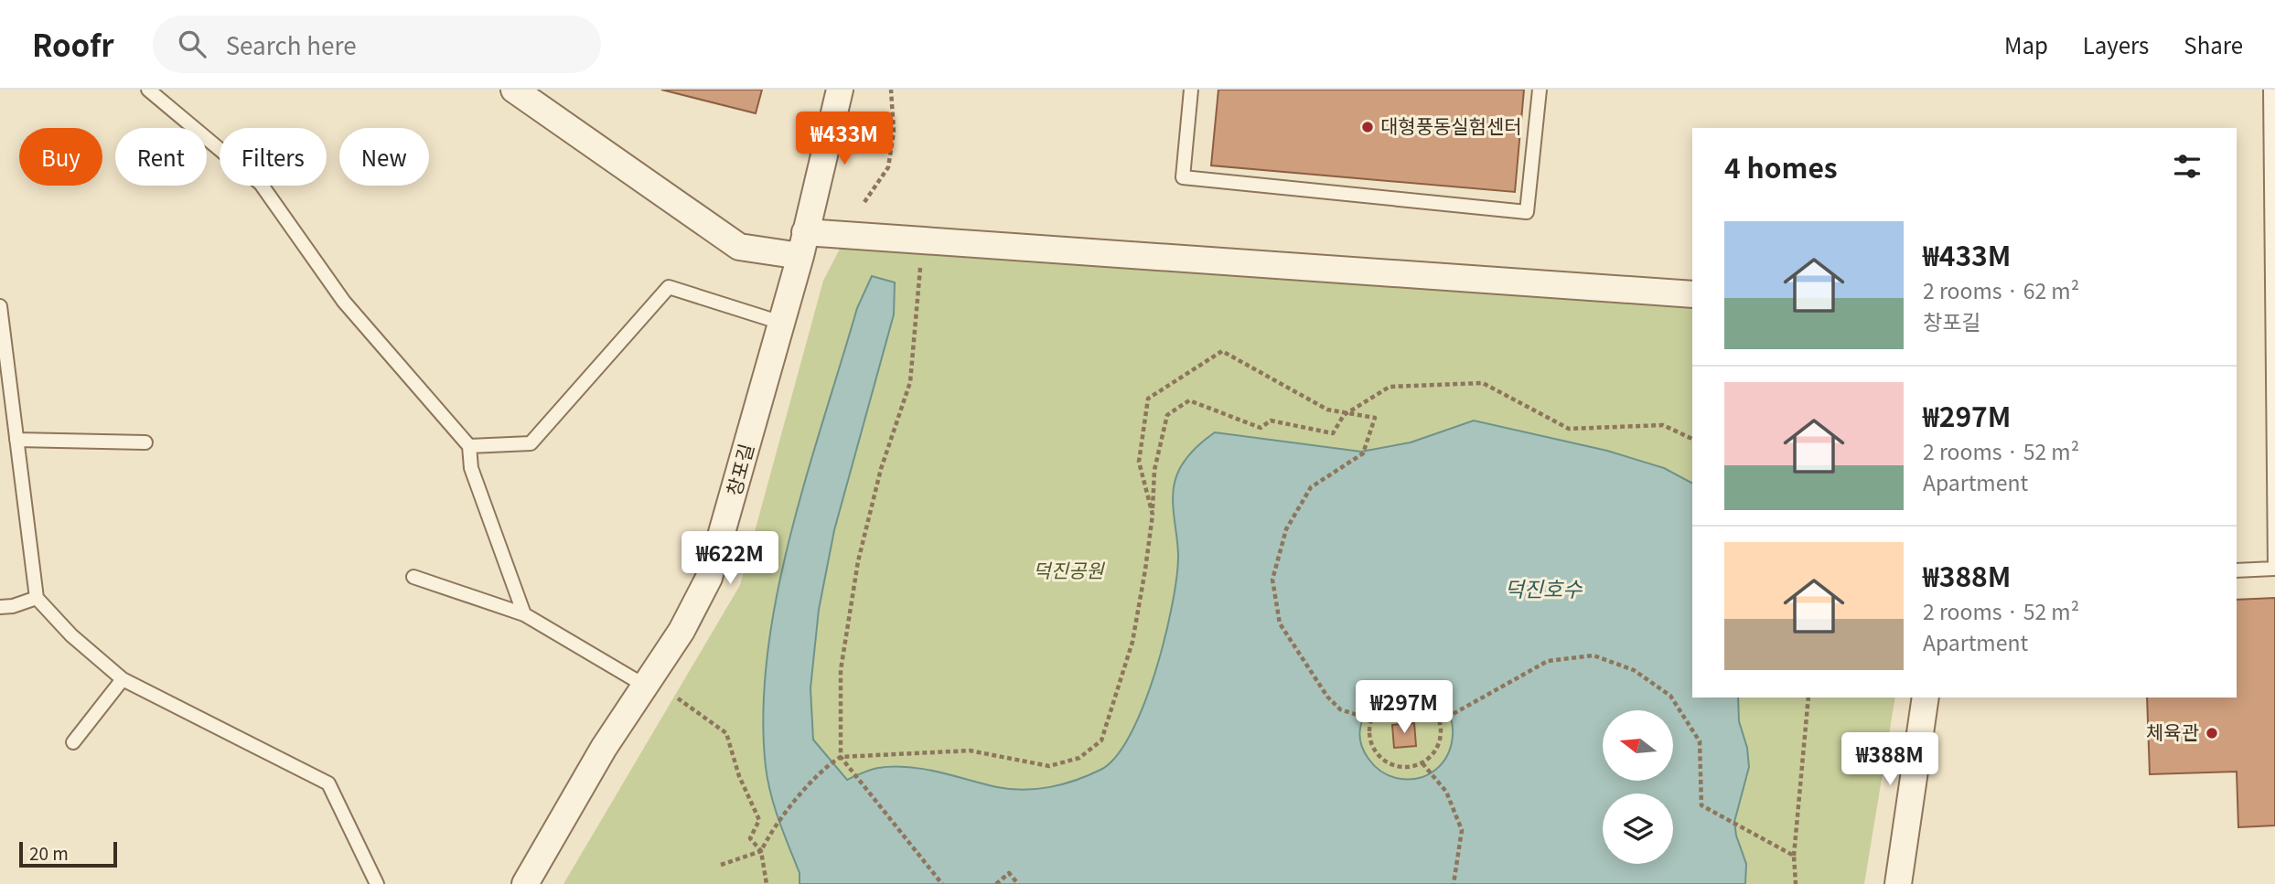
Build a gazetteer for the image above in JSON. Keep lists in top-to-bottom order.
{
  "streets": {
    "street": ["창포길"]
  },
  "water": ["덕진호수"],
  "parks": ["덕진공원"],
  "places": ["대형풍동실험센터", "체육관"],
  "scale_bar": "20 m",
  "north": "left",
  "page": {
    "header": "Roofr",
    "search": "Search here",
    "nav": ["Map", "Layers", "Share"],
    "price": [
      "₩433M",
      "₩622M",
      "₩297M",
      "₩388M"
    ],
    "chip": [
      "Buy",
      "Rent",
      "Filters",
      "New"
    ],
    "heading": "4 homes",
    "list": [
      {
        "name": "₩433M",
        "note": "2 rooms · 62 m² · 창포길"
      },
      {
        "name": "₩297M",
        "note": "2 rooms · 52 m² · Apartment"
      },
      {
        "name": "₩388M",
        "note": "2 rooms · 52 m² · Apartment"
      }
    ],
    "scale": "20 m"
  }
}
